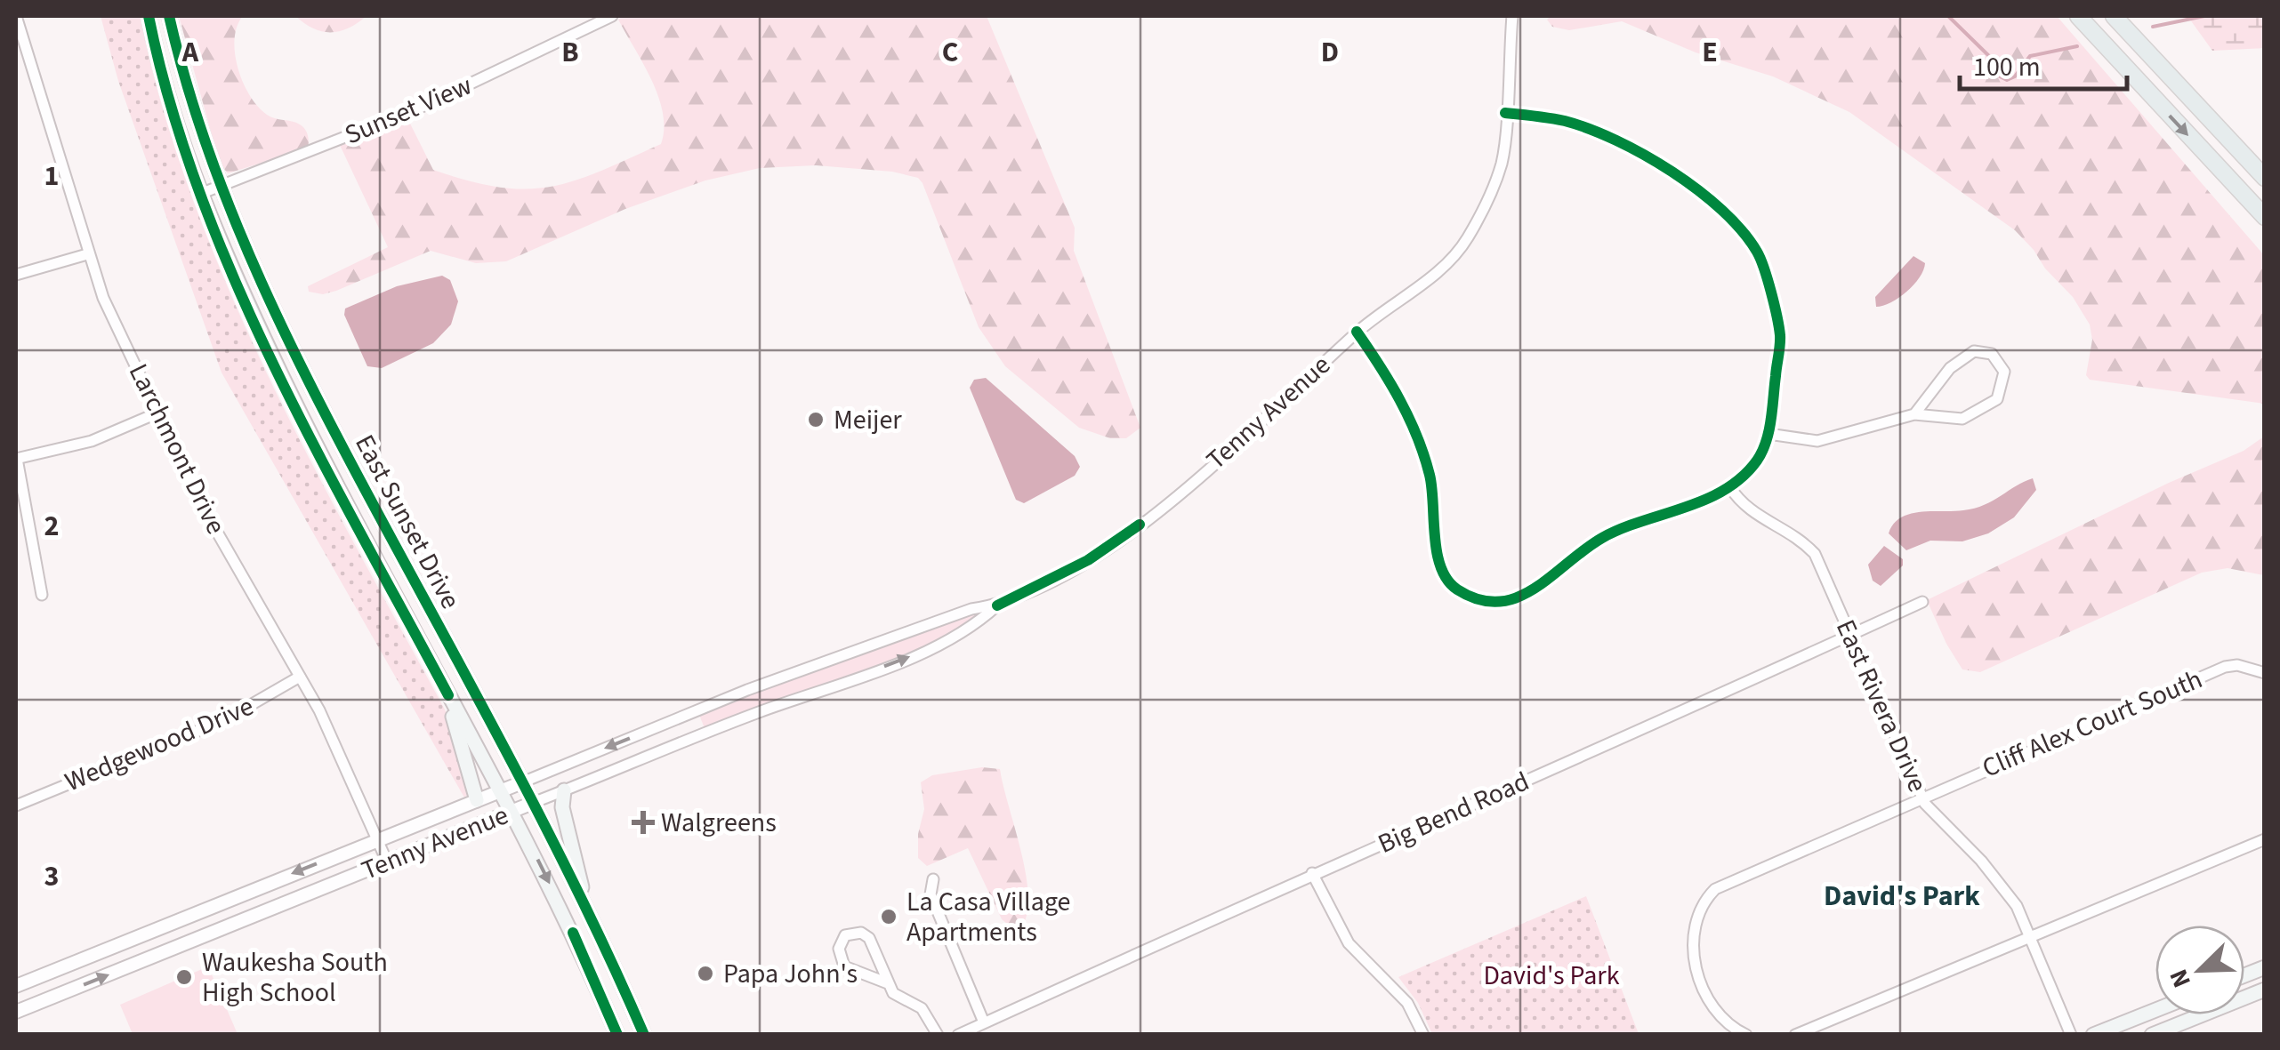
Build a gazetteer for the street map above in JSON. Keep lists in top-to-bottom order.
{
  "streets": {
    "main road": ["East Sunset Drive"],
    "street": [
      "Sunset View",
      "Tenny Avenue",
      "Larchmont Drive",
      "East Rivera Drive",
      "Cliff Alex Court South",
      "Wedgewood Drive",
      "Big Bend Road"
    ]
  },
  "crossings": [
    ["Sunset View", "East Sunset Drive"],
    ["Tenny Avenue", "Larchmont Drive"],
    ["Tenny Avenue", "East Sunset Drive"],
    ["Larchmont Drive", "Wedgewood Drive"],
    ["East Rivera Drive", "Cliff Alex Court South"],
    ["East Rivera Drive", "Big Bend Road"]
  ],
  "districts": ["David's Park"],
  "parks": ["David's Park"],
  "places": {
    "other": [
      "Meijer",
      "La Casa Village Apartments",
      "Papa John's",
      "Waukesha South High School"
    ],
    "health": ["Walgreens"]
  },
  "scale_bar": "100 m",
  "north": "bottom left",
  "grid": {
    "columns": [
      "A",
      "B",
      "C",
      "D",
      "E"
    ],
    "rows": ["1", "2", "3"]
  }
}
